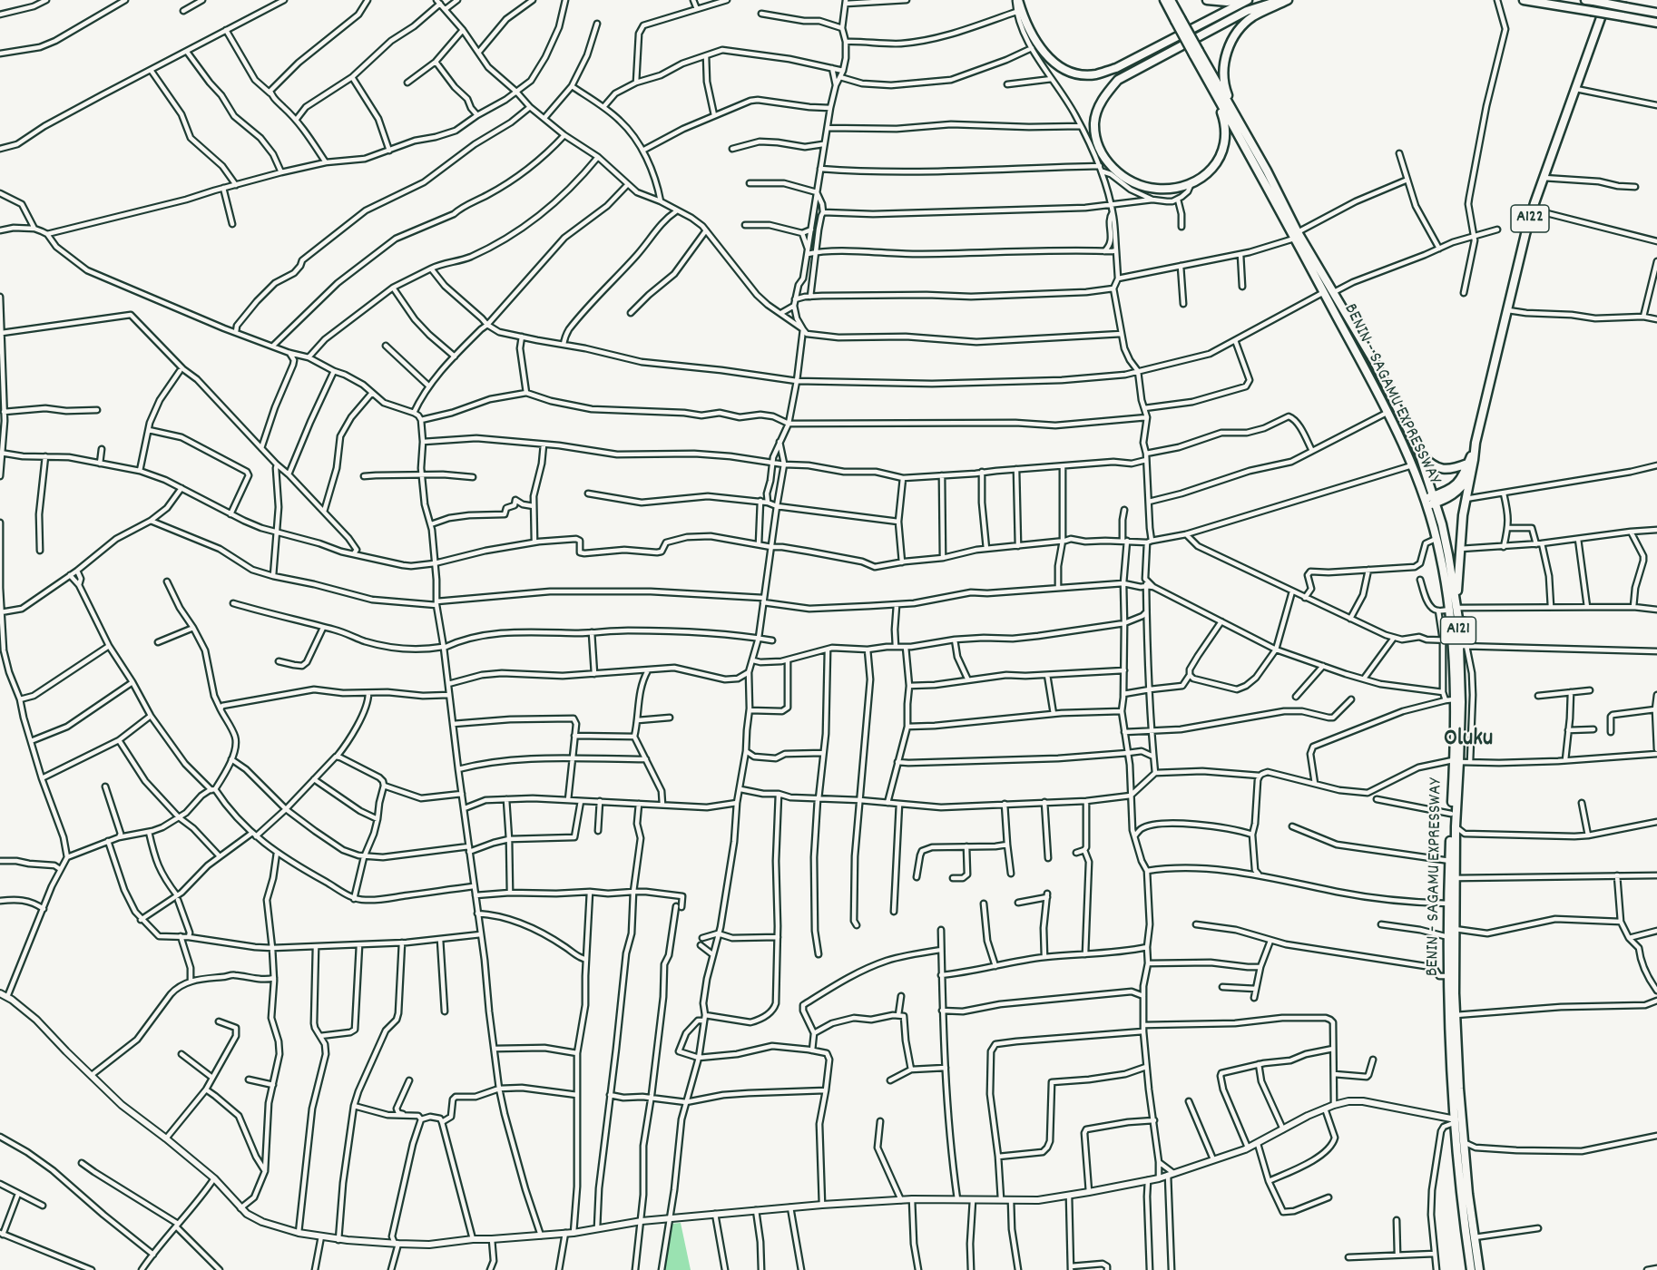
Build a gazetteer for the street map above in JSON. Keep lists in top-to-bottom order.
{
  "streets": {
    "highway": ["A122", "BENIN - SAGAMU EXPRESSWAY", "A121"]
  },
  "crossings": [
    ["A122", "BENIN - SAGAMU EXPRESSWAY"],
    ["A122", "A121"],
    ["BENIN - SAGAMU EXPRESSWAY", "A121"]
  ],
  "districts": ["Oluku"]
}
